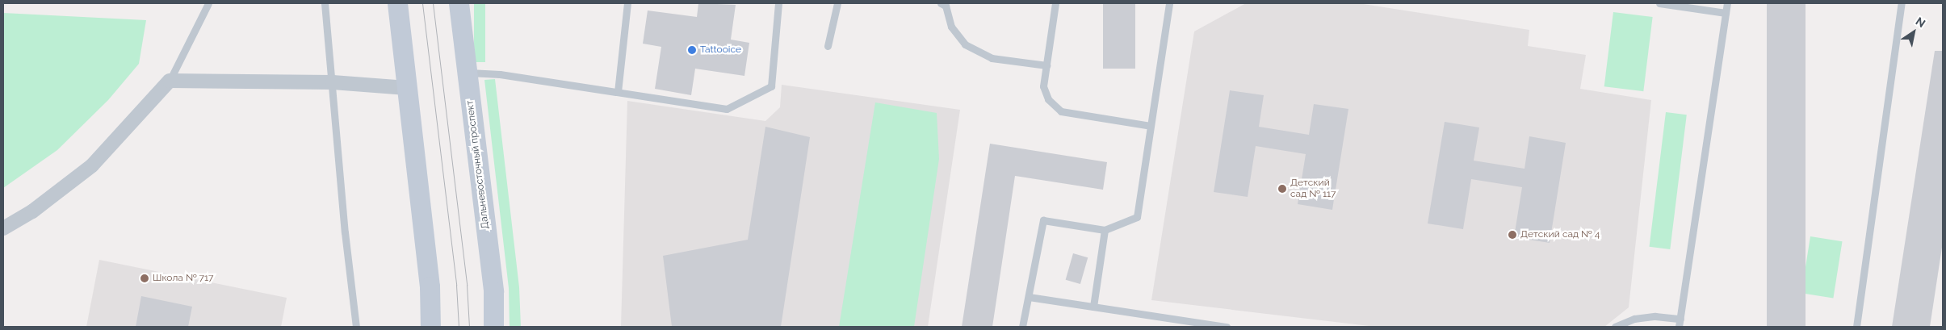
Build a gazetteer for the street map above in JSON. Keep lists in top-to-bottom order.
{
  "streets": {
    "main road": ["Дальневосточный проспект"]
  },
  "places": [
    "Tattooice",
    "Детский сад № 117",
    "Детский сад № 4",
    "Школа № 717"
  ],
  "north": "top right"
}
